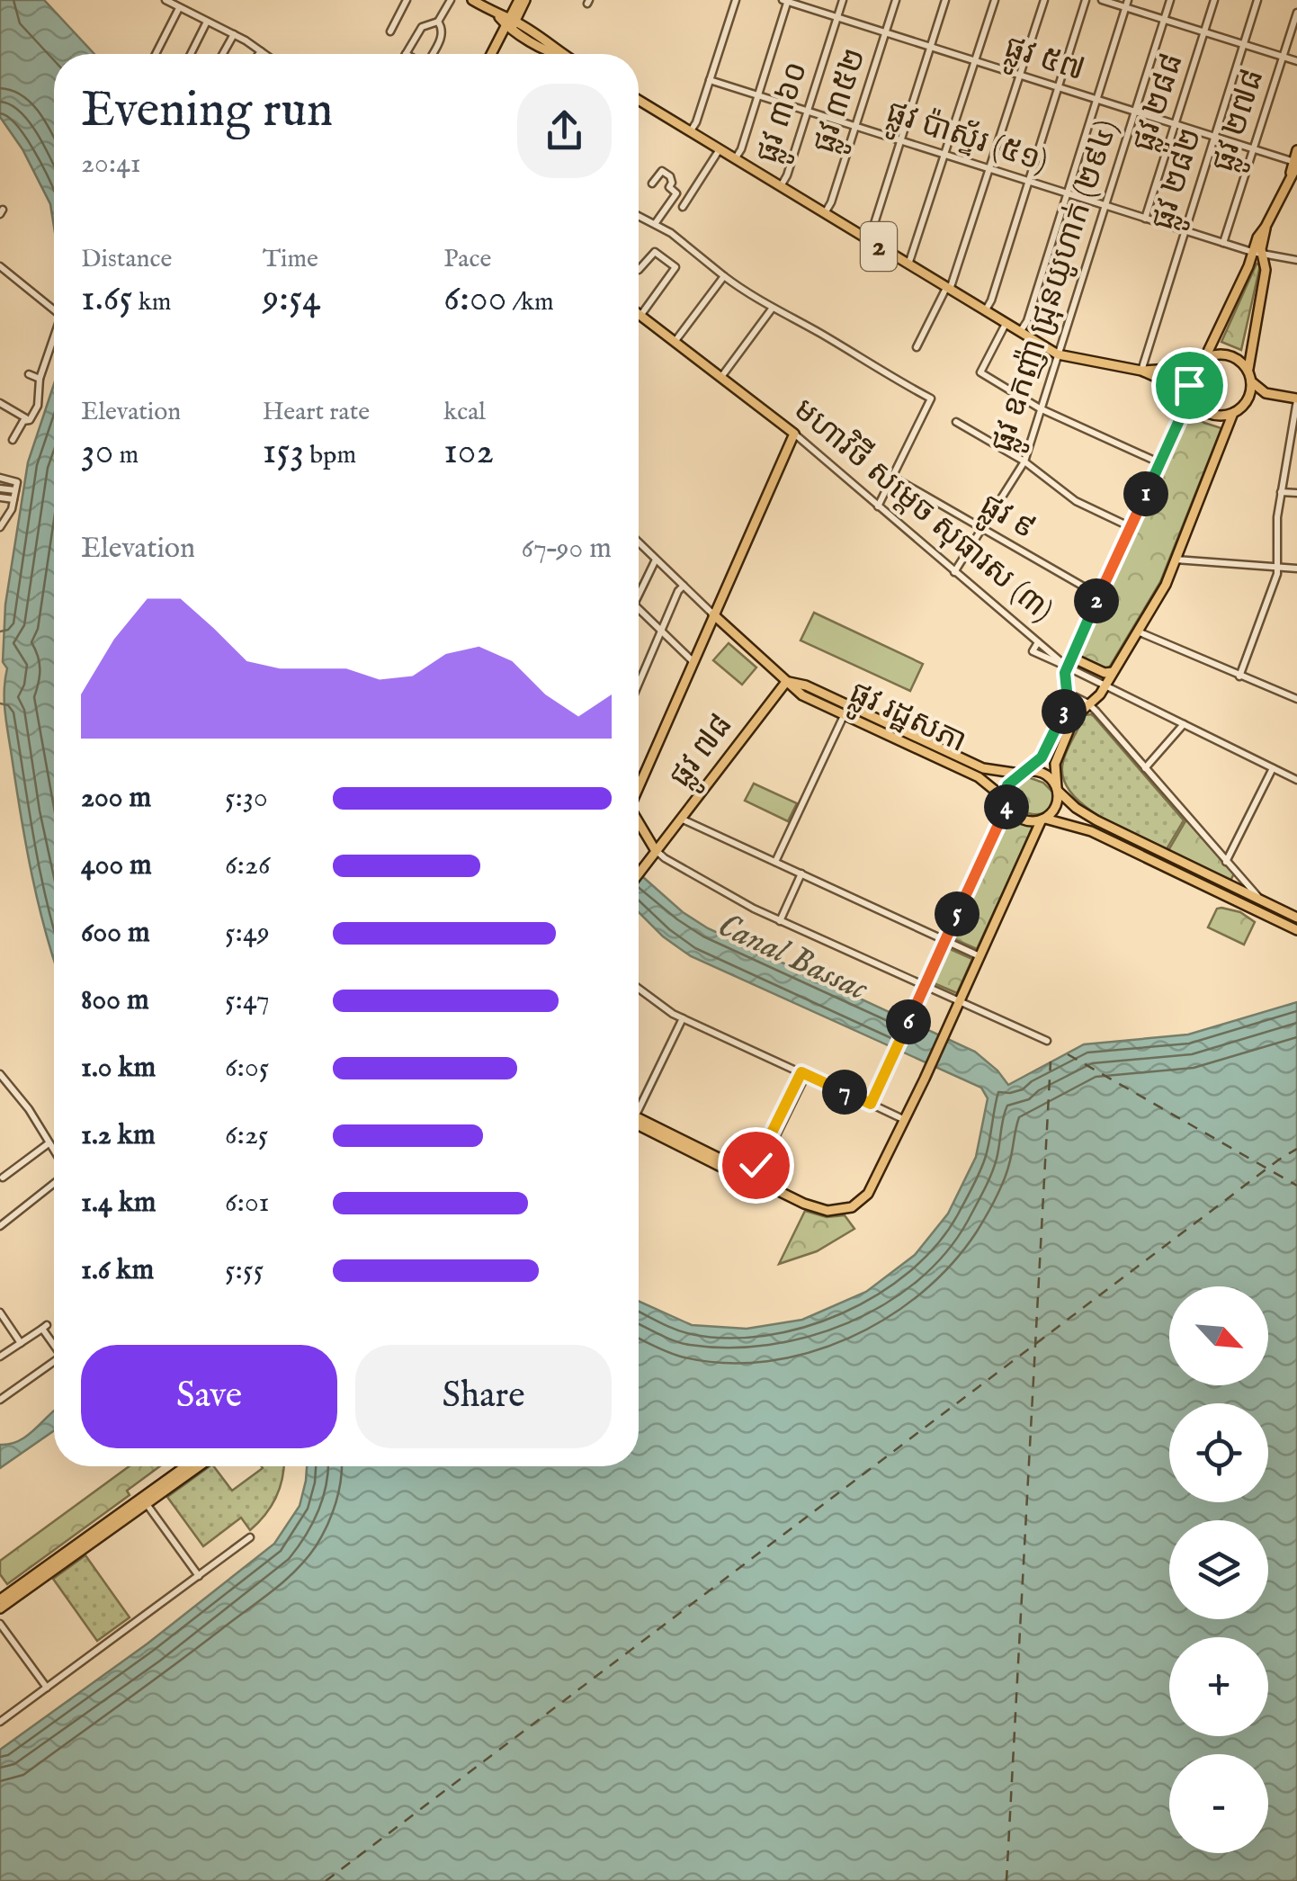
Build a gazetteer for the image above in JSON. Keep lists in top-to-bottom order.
{
  "streets": {
    "main road": [
      "2",
      "មហាវិថី សម្តេច សុធារស (៣)",
      "ផ្លូវ រដ្ឋសភា",
      "ផ្លូវ ៧៨"
    ],
    "street": [
      "ផ្លូវ ៥៧",
      "ផ្លូវ ៣៥២",
      "ផ្លូវ ២៨៨",
      "ផ្លូវ ៣៦០",
      "ផ្លូវ ២៧៨",
      "ផ្លូវ ប៉ាស្ទ័រ (៥១)",
      "ផ្លូវ ២៨២",
      "ផ្លូវ ឧកញ៉ា ជ្រុនយូហាក់ (២៩៤)",
      "ផ្លូវ ៩"
    ]
  },
  "crossings": [
    ["ផ្លូវ ៥៧", "ផ្លូវ ៣៥២"],
    ["ផ្លូវ ៥៧", "ផ្លូវ ២៨៨"],
    ["ផ្លូវ ៥៧", "ផ្លូវ ៣៦០"],
    ["ផ្លូវ ៥៧", "ផ្លូវ ២៧៨"],
    ["ផ្លូវ ៥៧", "ផ្លូវ ២៨២"],
    ["ផ្លូវ ៥៧", "ផ្លូវ ឧកញ៉ា ជ្រុនយូហាក់ (២៩៤)"],
    ["ផ្លូវ ៣៥២", "ផ្លូវ ប៉ាស្ទ័រ (៥១)"],
    ["ផ្លូវ ៣៥២", "2"],
    ["ផ្លូវ ២៨៨", "ផ្លូវ ប៉ាស្ទ័រ (៥១)"],
    ["ផ្លូវ ៣៦០", "ផ្លូវ ប៉ាស្ទ័រ (៥១)"],
    ["ផ្លូវ ៣៦០", "2"],
    ["ផ្លូវ ២៧៨", "ផ្លូវ ប៉ាស្ទ័រ (៥១)"],
    ["ផ្លូវ ប៉ាស្ទ័រ (៥១)", "ផ្លូវ ២៨២"],
    ["ផ្លូវ ប៉ាស្ទ័រ (៥១)", "ផ្លូវ ឧកញ៉ា ជ្រុនយូហាក់ (២៩៤)"],
    ["ផ្លូវ ២៨២", "2"],
    ["2", "ផ្លូវ ឧកញ៉ា ជ្រុនយូហាក់ (២៩៤)"],
    ["ផ្លូវ ឧកញ៉ា ជ្រុនយូហាក់ (២៩៤)", "មហាវិថី សម្តេច សុធារស (៣)"],
    ["ផ្លូវ ឧកញ៉ា ជ្រុនយូហាក់ (២៩៤)", "ផ្លូវ ៩"],
    ["ផ្លូវ រដ្ឋសភា", "ផ្លូវ ៧៨"]
  ],
  "water": ["Canal Bassac"],
  "north": "bottom right",
  "page": {
    "heading": ["Evening run", "20:41"],
    "stats": [
      ["Distance", "1.65 km"],
      ["Time", "9:54"],
      ["Pace", "6:00 /km"],
      ["Elevation", "30 m"],
      ["Heart rate", "153 bpm"],
      ["kcal", "102"]
    ],
    "pins": [
      "1",
      "2",
      "3",
      "4",
      "5",
      "6",
      "7"
    ],
    "chart": ["Elevation", "67–90 m"],
    "list": [
      {
        "name": "200 m",
        "note": "5:30"
      },
      {
        "name": "400 m",
        "note": "6:26"
      },
      {
        "name": "600 m",
        "note": "5:49"
      },
      {
        "name": "800 m",
        "note": "5:47"
      },
      {
        "name": "1.0 km",
        "note": "6:05"
      },
      {
        "name": "1.2 km",
        "note": "6:25"
      },
      {
        "name": "1.4 km",
        "note": "6:01"
      },
      {
        "name": "1.6 km",
        "note": "5:55"
      }
    ],
    "map_buttons": ["+", "−"],
    "buttons": ["Save", "Share"]
  }
}
